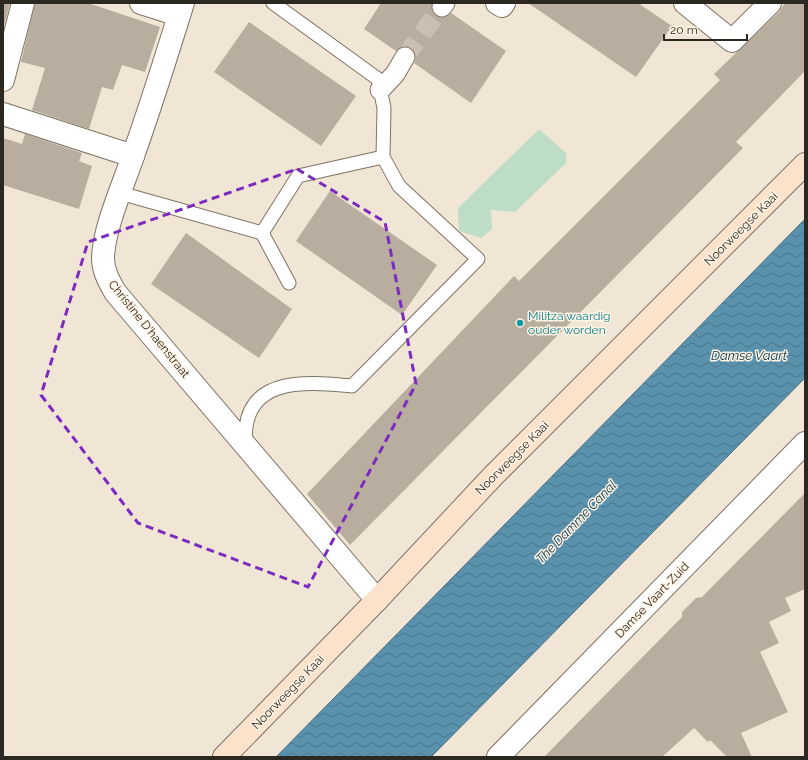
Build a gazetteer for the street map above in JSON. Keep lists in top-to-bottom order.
{
  "streets": {
    "main road": ["Noorweegse Kaai"],
    "street": ["Christine D'haenstraat", "Damse Vaart-Zuid"]
  },
  "crossings": [
    ["Noorweegse Kaai", "Christine D'haenstraat"]
  ],
  "water": ["Damse Vaart", "The Damme Canal"],
  "places": ["Militza waardig ouder worden"],
  "scale_bar": "20 m"
}
